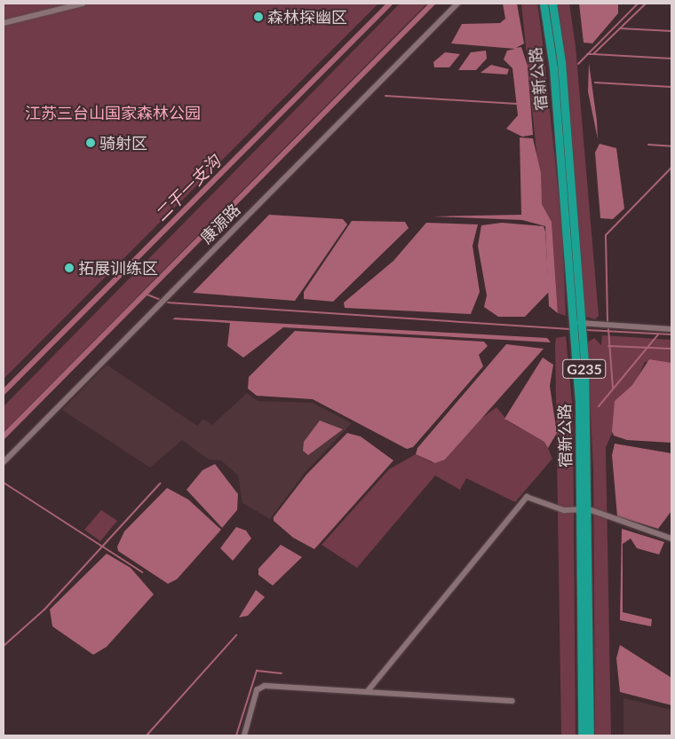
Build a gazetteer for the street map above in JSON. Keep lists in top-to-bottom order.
{
  "streets": {
    "highway": ["宿新公路", "G235"],
    "street": ["康源路"]
  },
  "water": ["二干一支沟"],
  "parks": ["江苏三台山国家森林公园"],
  "places": ["森林探幽区", "骑射区", "拓展训练区"]
}
